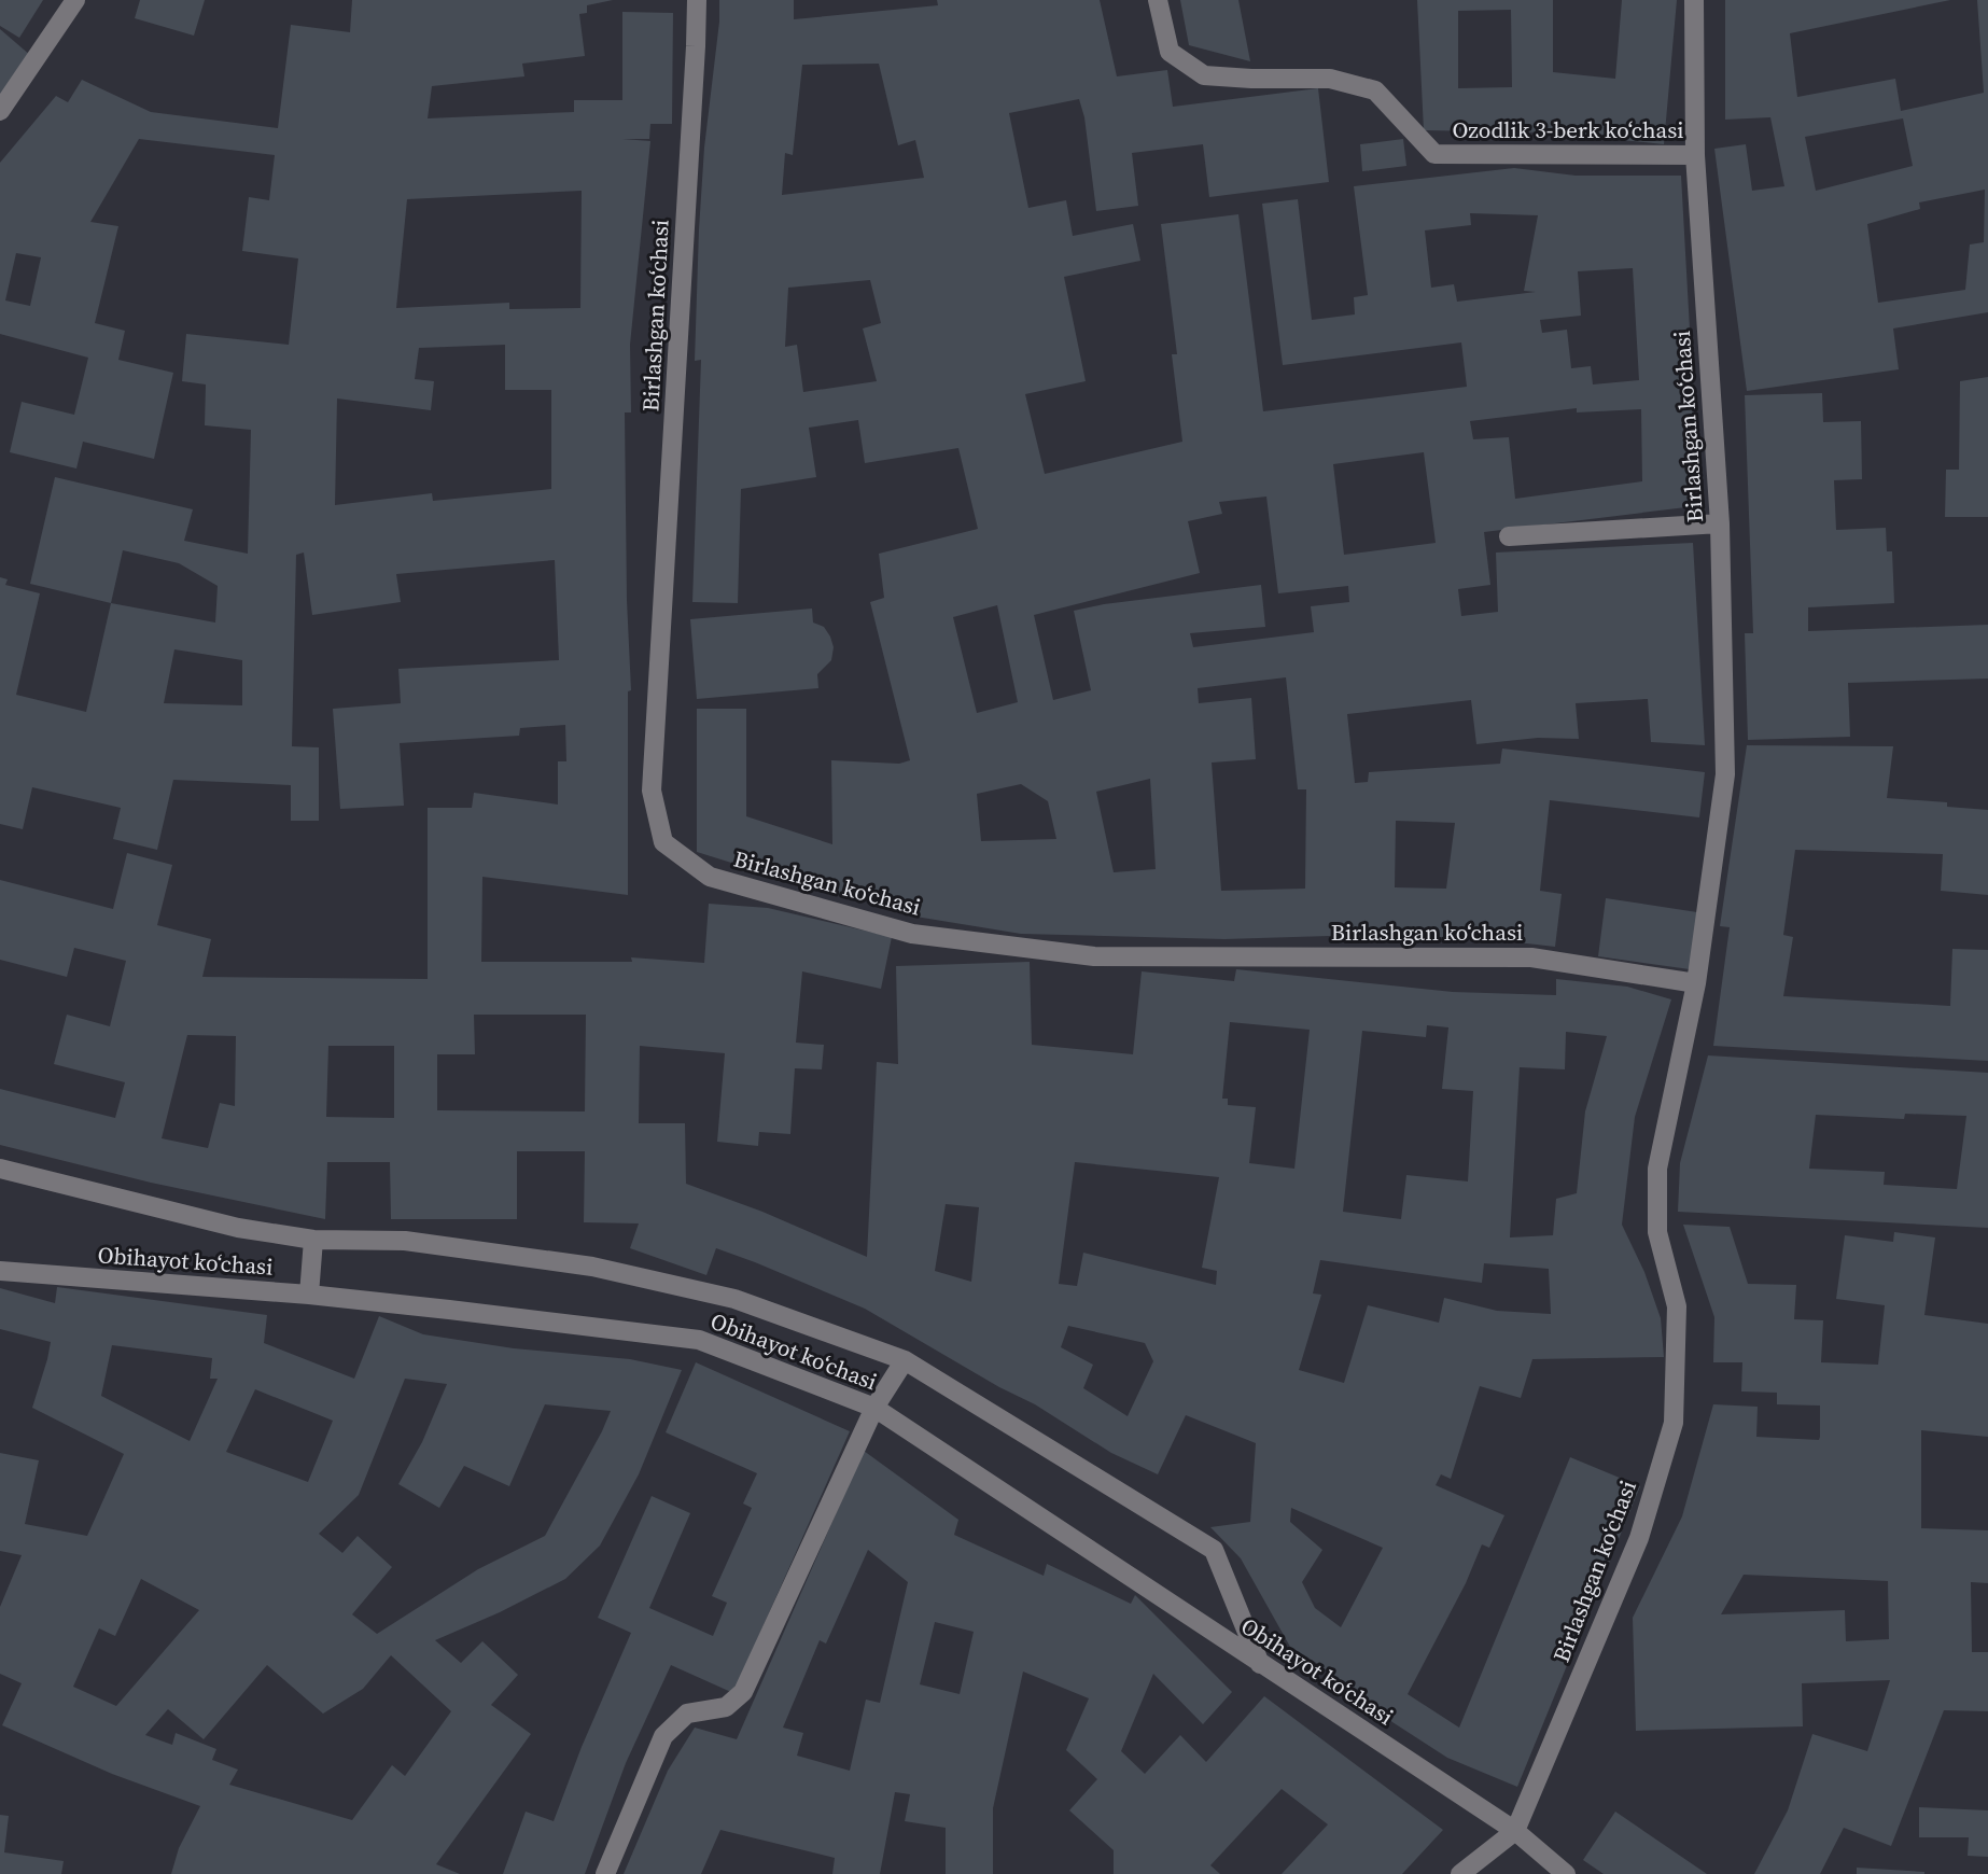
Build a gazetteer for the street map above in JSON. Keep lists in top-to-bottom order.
{
  "streets": {
    "street": ["Ozodlik 3-berk koʻchasi", "Birlashgan koʻchasi", "Obihayot koʻchasi"]
  },
  "crossings": [
    ["Ozodlik 3-berk koʻchasi", "Birlashgan koʻchasi"],
    ["Birlashgan koʻchasi", "Obihayot koʻchasi"]
  ]
}
